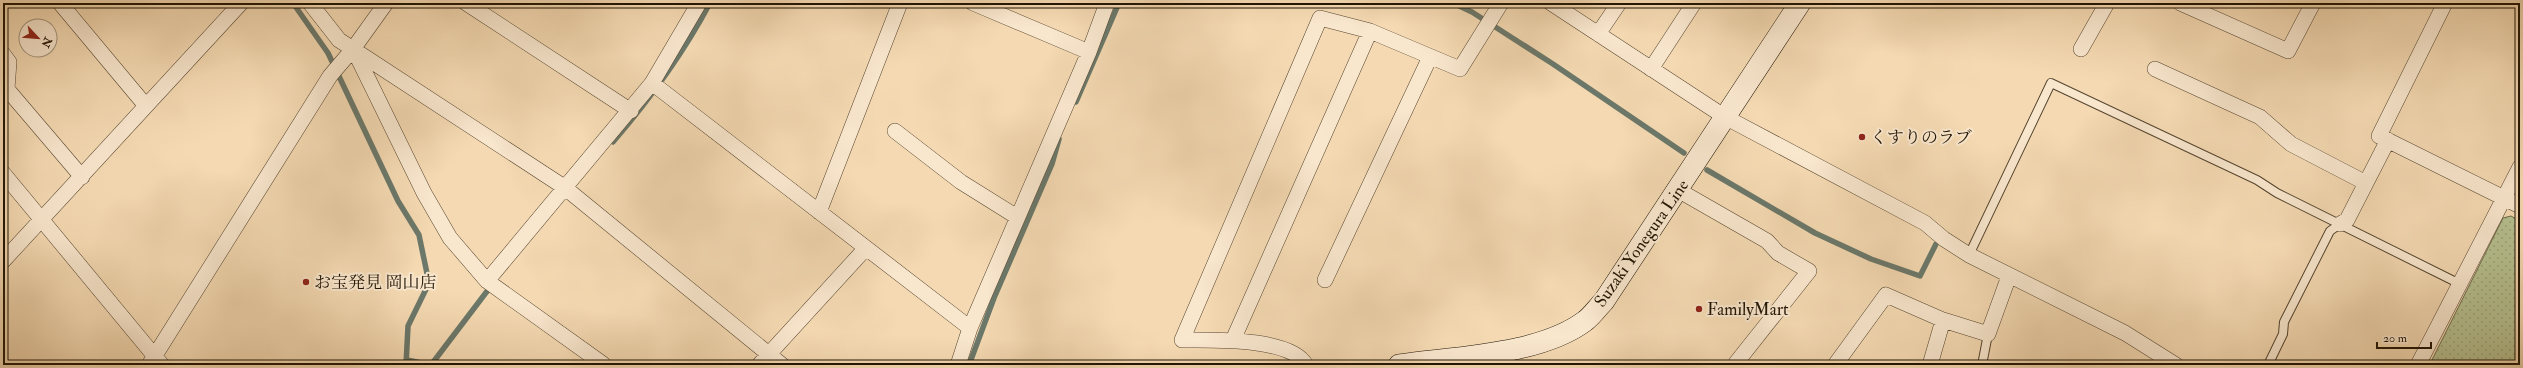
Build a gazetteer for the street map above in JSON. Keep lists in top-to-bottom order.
{
  "streets": {
    "main road": ["Suzaki Yonegura Line"]
  },
  "places": ["くすりのラブ", "お宝発見 岡山店", "FamilyMart"],
  "scale_bar": "20 m",
  "north": "bottom right"
}
